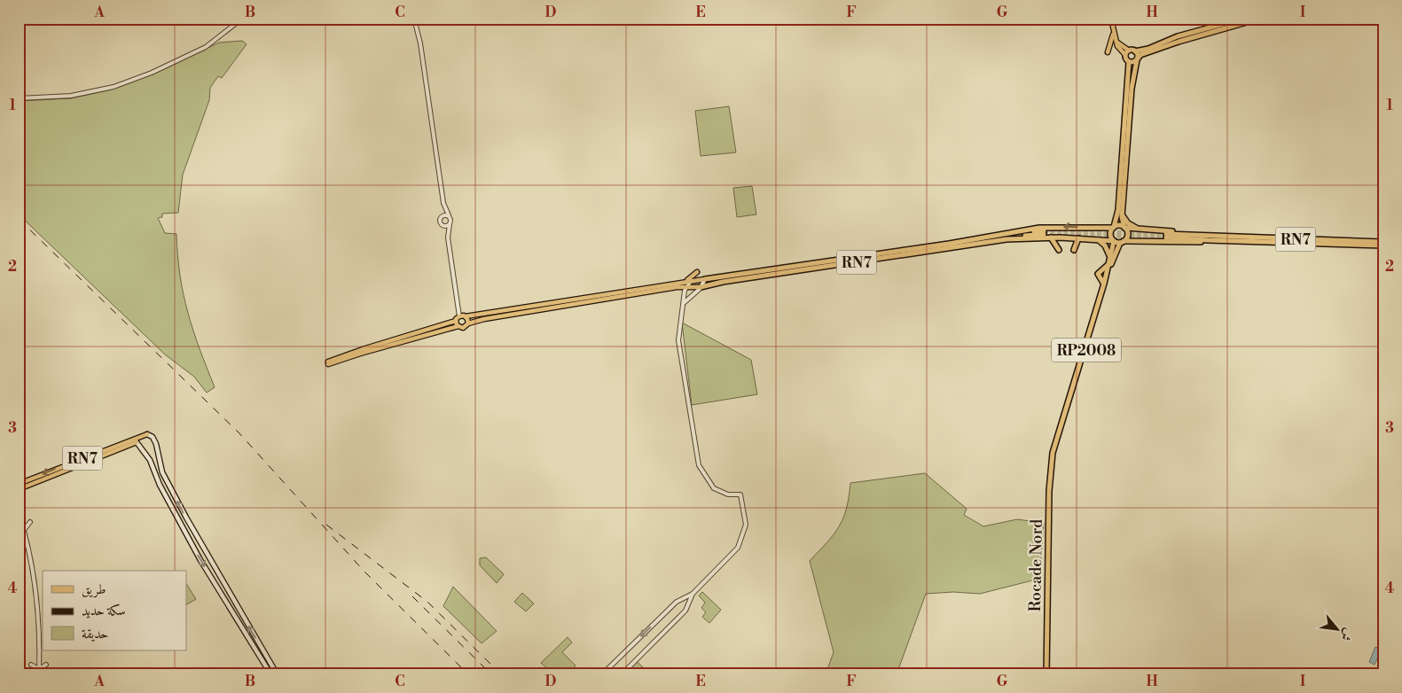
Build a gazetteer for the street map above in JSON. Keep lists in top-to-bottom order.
{
  "streets": {
    "highway": ["RN7", "RP2008", "Rocade Nord"]
  },
  "legend": ["طريق", "سكة حديد", "حديقة"],
  "north": "bottom right",
  "grid": {
    "columns": [
      "A",
      "B",
      "C",
      "D",
      "E",
      "F",
      "G",
      "H",
      "I"
    ],
    "rows": [
      "1",
      "2",
      "3",
      "4"
    ]
  }
}
